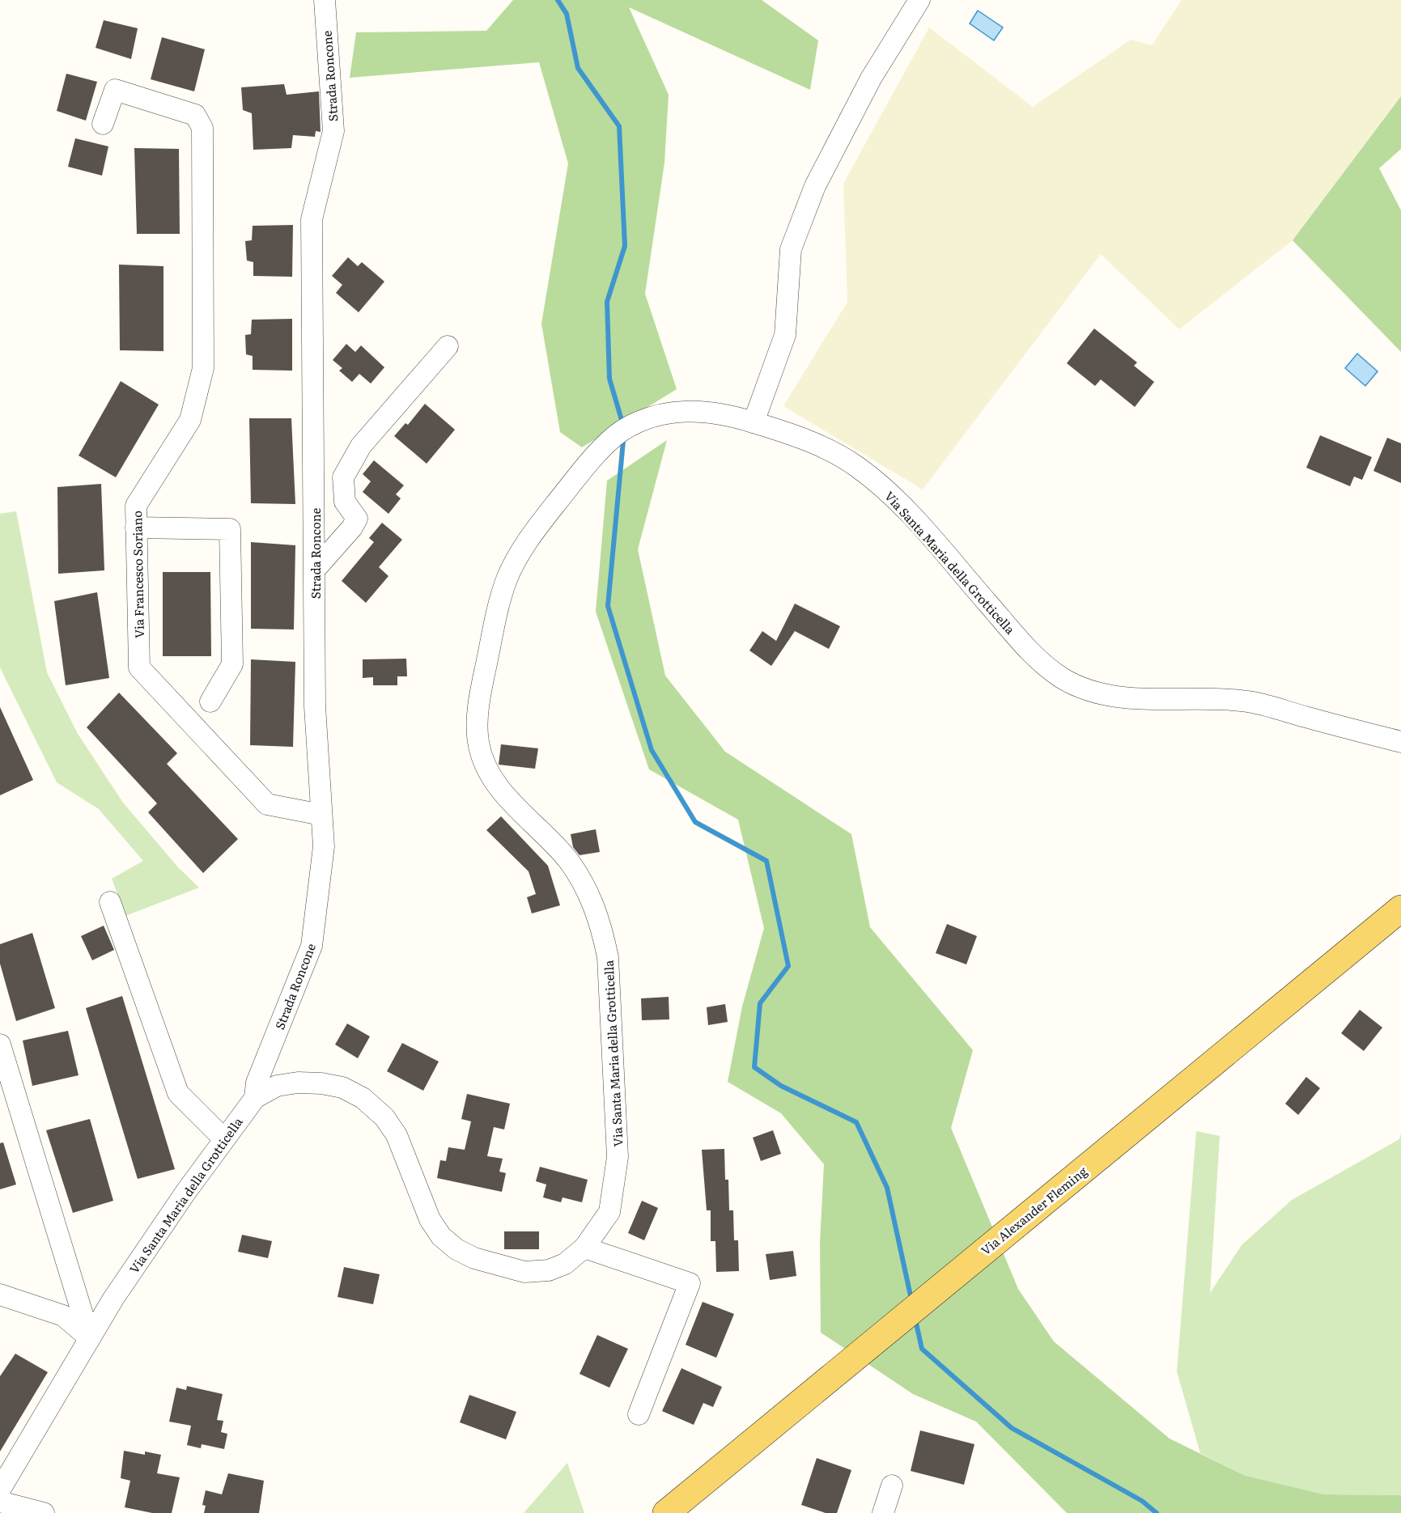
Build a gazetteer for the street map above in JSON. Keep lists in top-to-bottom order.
{
  "streets": {
    "main road": ["Via Alexander Fleming"],
    "street": ["Strada Roncone", "Via Santa Maria della Grotticella", "Via Francesco Soriano"]
  },
  "crossings": [
    ["Strada Roncone", "Via Santa Maria della Grotticella"],
    ["Strada Roncone", "Via Francesco Soriano"]
  ]
}
